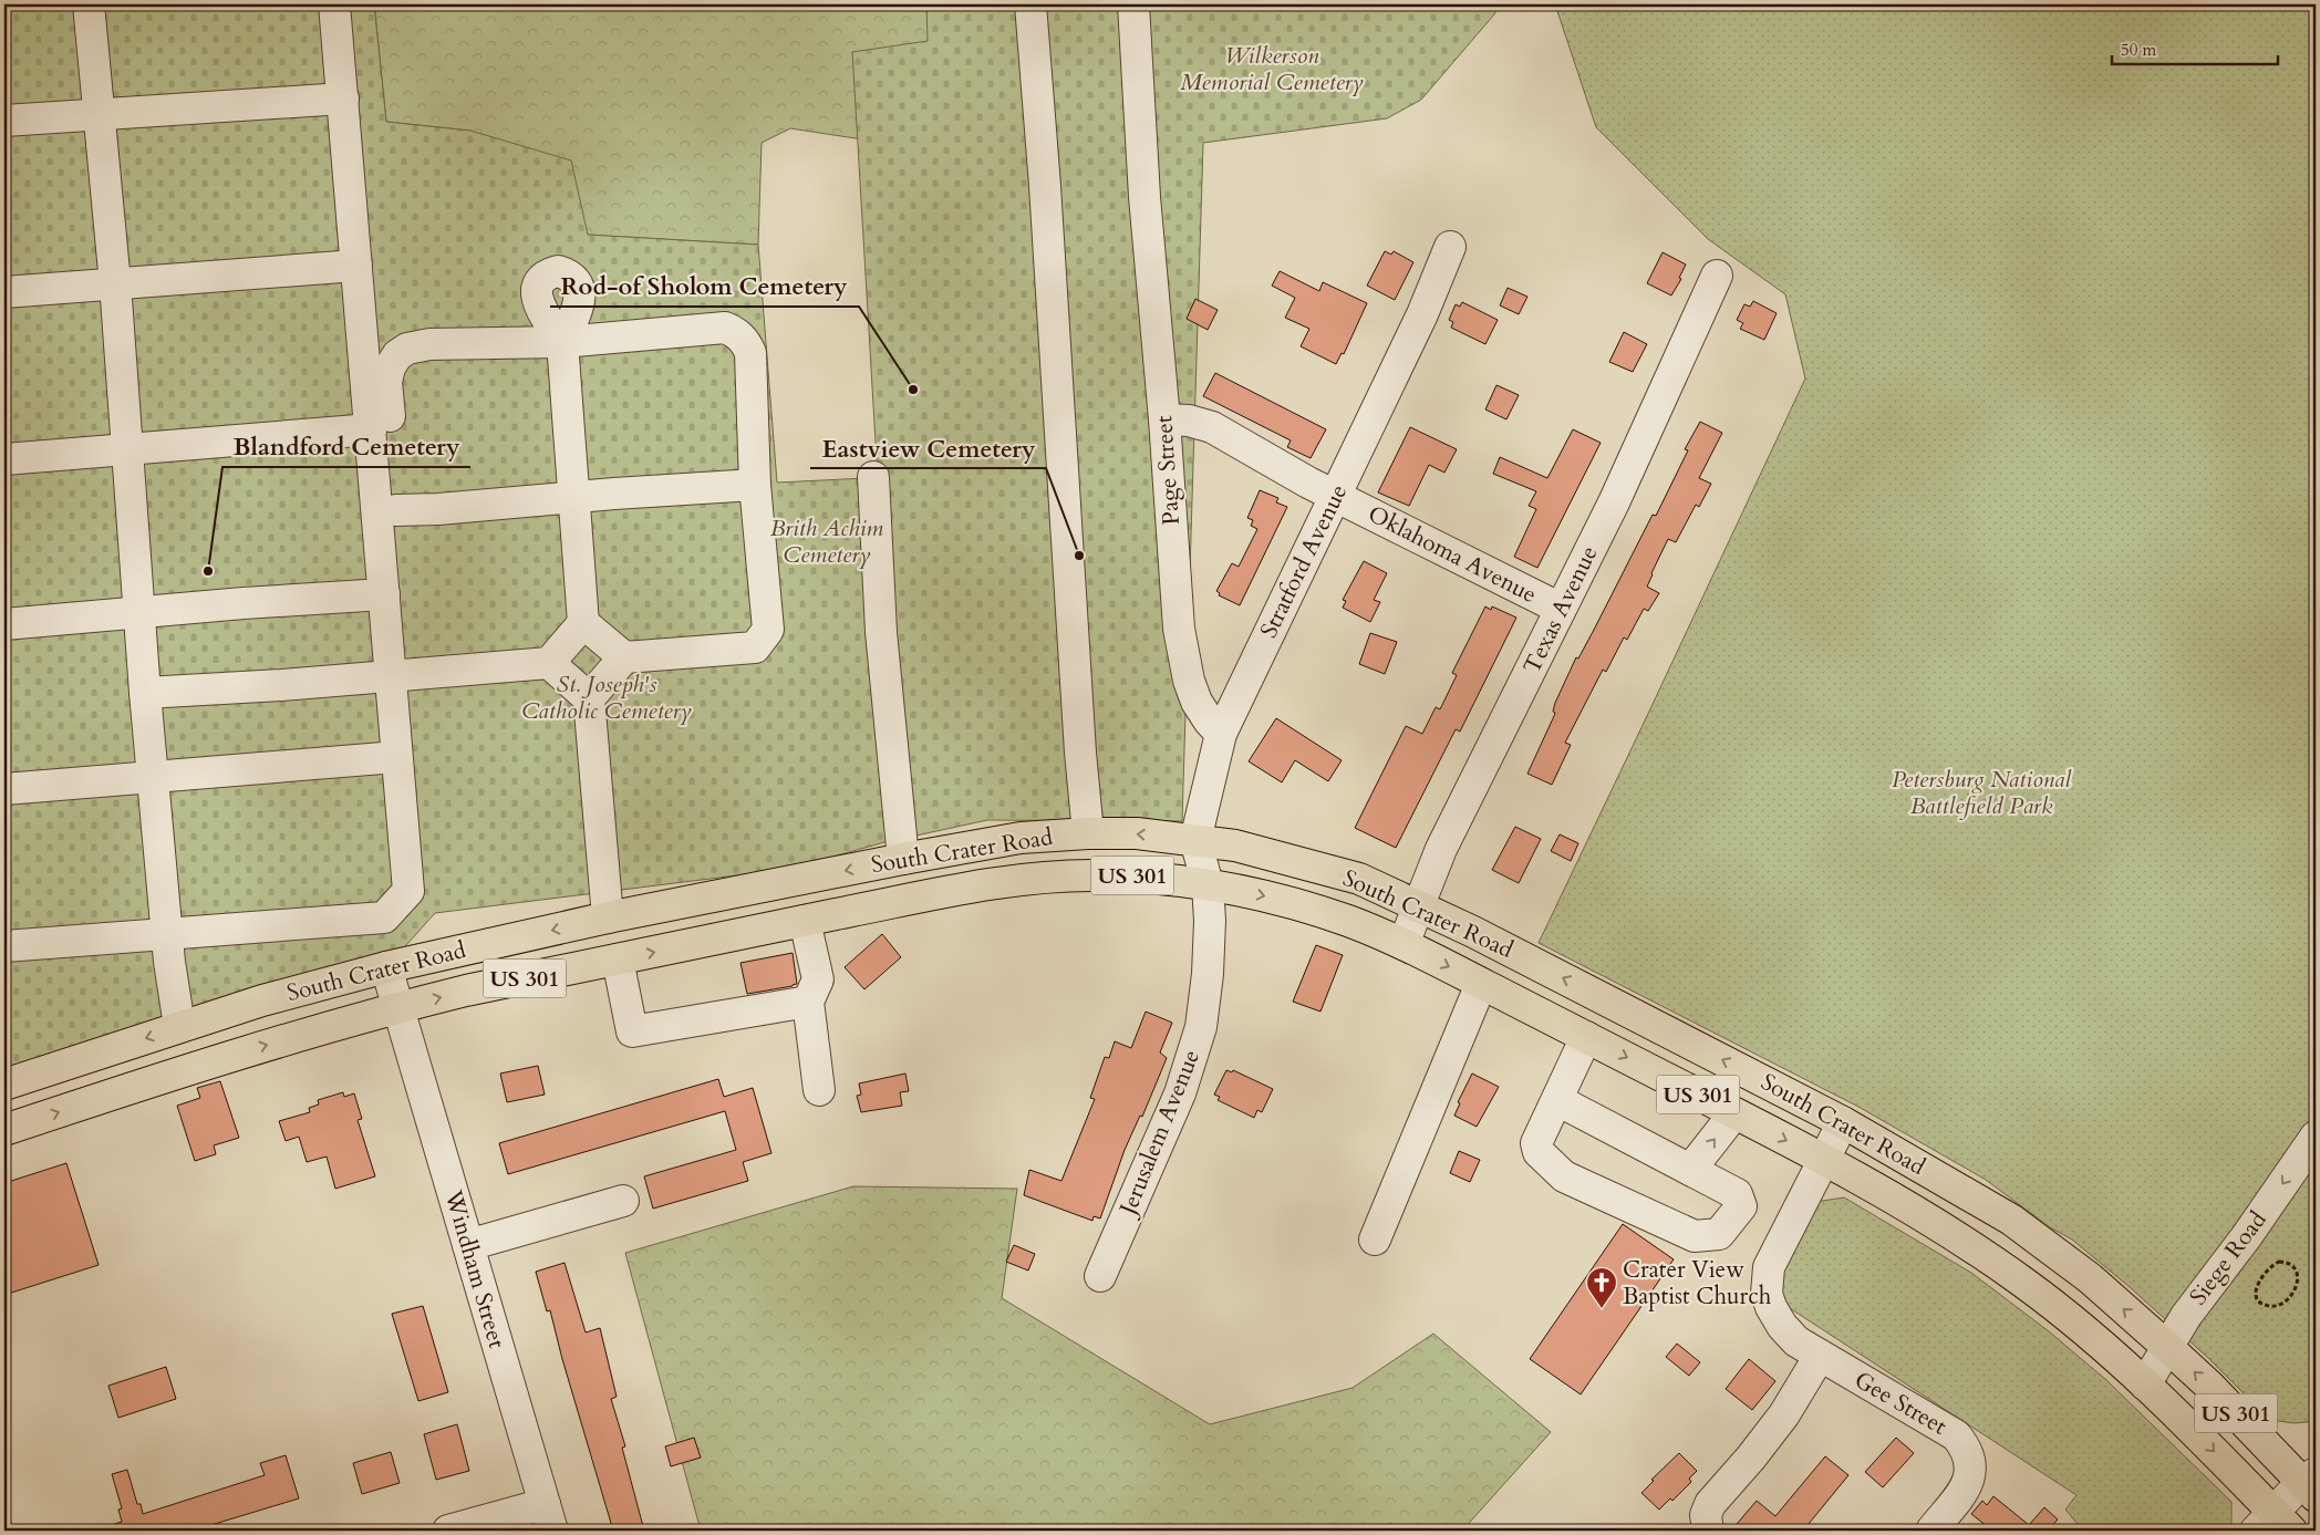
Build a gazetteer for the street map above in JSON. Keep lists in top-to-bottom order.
{
  "streets": {
    "main road": ["South Crater Road", "US 301"],
    "street": [
      "Page Street",
      "Oklahoma Avenue",
      "Stratford Avenue",
      "Texas Avenue",
      "Jerusalem Avenue",
      "Siege Road",
      "Windham Street",
      "Gee Street"
    ]
  },
  "crossings": [
    ["Page Street", "Oklahoma Avenue"],
    ["Page Street", "Stratford Avenue"],
    ["Oklahoma Avenue", "Stratford Avenue"],
    ["Oklahoma Avenue", "Texas Avenue"],
    ["Stratford Avenue", "South Crater Road"],
    ["Stratford Avenue", "Jerusalem Avenue"],
    ["Texas Avenue", "South Crater Road"],
    ["South Crater Road", "Jerusalem Avenue"],
    ["South Crater Road", "Siege Road"],
    ["South Crater Road", "Windham Street"],
    ["South Crater Road", "Gee Street"]
  ],
  "one_way": ["Siege Road"],
  "parks": [
    "Wilkerson Memorial Cemetery",
    "Brith Achim Cemetery",
    "St. Joseph's Catholic Cemetery",
    "Petersburg National Battlefield Park"
  ],
  "places": {
    "other": ["Rod-of Sholom Cemetery", "Eastview Cemetery", "Blandford Cemetery"],
    "church": ["Crater View Baptist Church"]
  },
  "scale_bar": "50 m"
}
